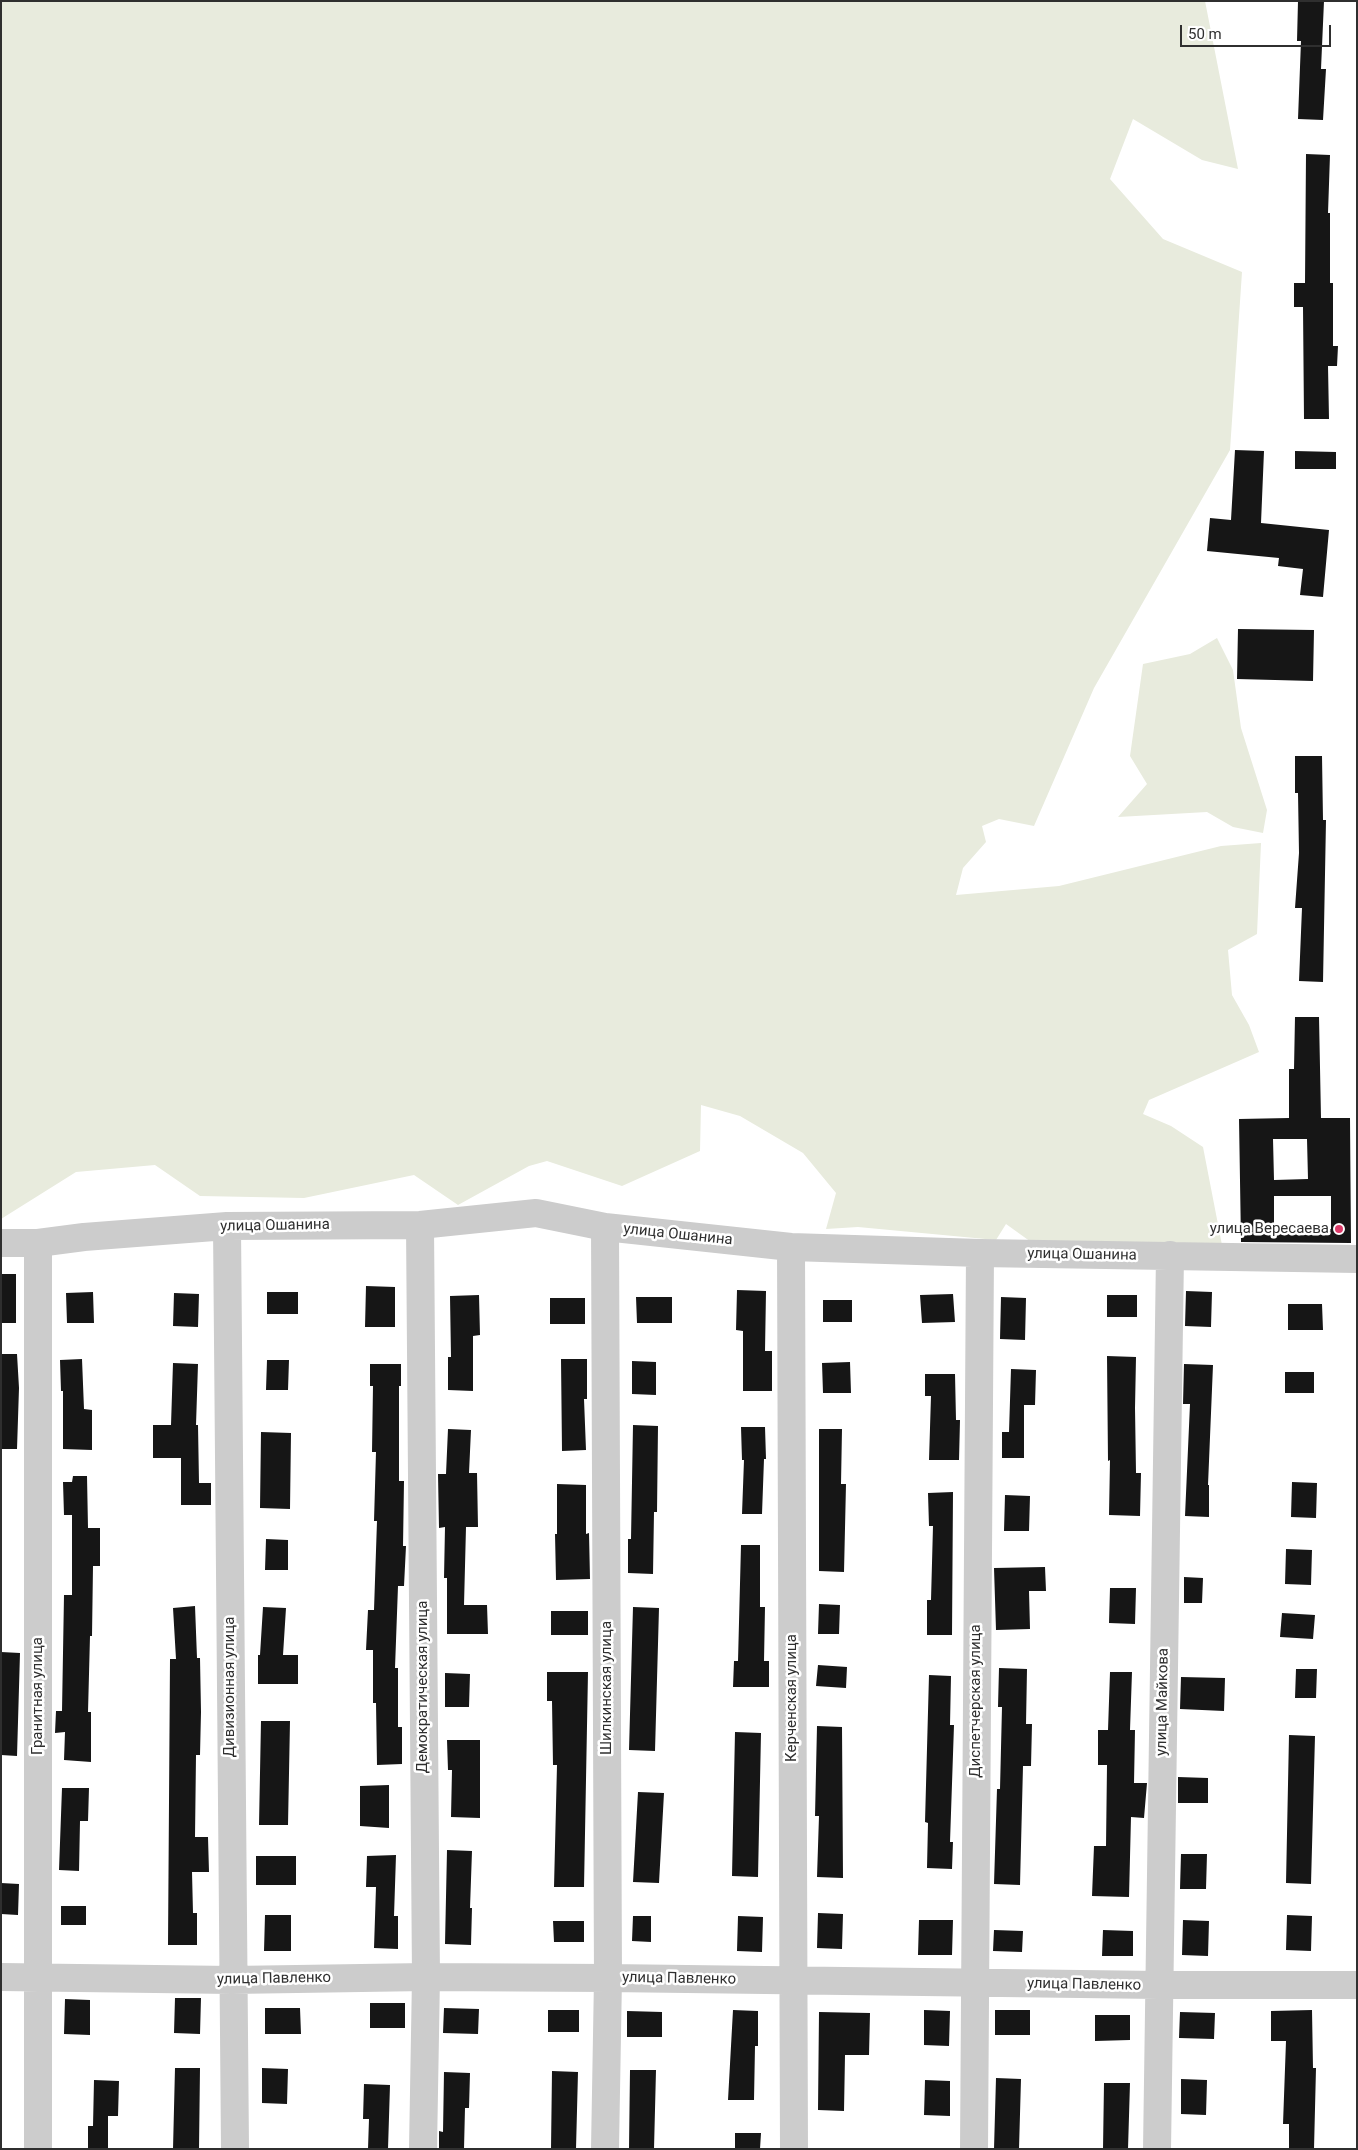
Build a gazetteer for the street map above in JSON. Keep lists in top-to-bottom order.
{
  "streets": {
    "street": [
      "улица Ошанина",
      "Дивизионная улица",
      "Демократическая улица",
      "Шилкинская улица",
      "Гранитная улица",
      "Керченская улица",
      "Диспетчерская улица",
      "улица Майкова",
      "улица Павленко"
    ]
  },
  "crossings": [
    ["улица Ошанина", "Дивизионная улица"],
    ["улица Ошанина", "Демократическая улица"],
    ["улица Ошанина", "Шилкинская улица"],
    ["улица Ошанина", "Гранитная улица"],
    ["улица Ошанина", "Керченская улица"],
    ["улица Ошанина", "Диспетчерская улица"],
    ["улица Ошанина", "улица Майкова"],
    ["Дивизионная улица", "улица Павленко"],
    ["Демократическая улица", "улица Павленко"],
    ["Шилкинская улица", "улица Павленко"],
    ["Гранитная улица", "улица Павленко"],
    ["Керченская улица", "улица Павленко"],
    ["Диспетчерская улица", "улица Павленко"],
    ["улица Майкова", "улица Павленко"]
  ],
  "places": ["улица Вересаева"],
  "scale_bar": "50 m"
}
